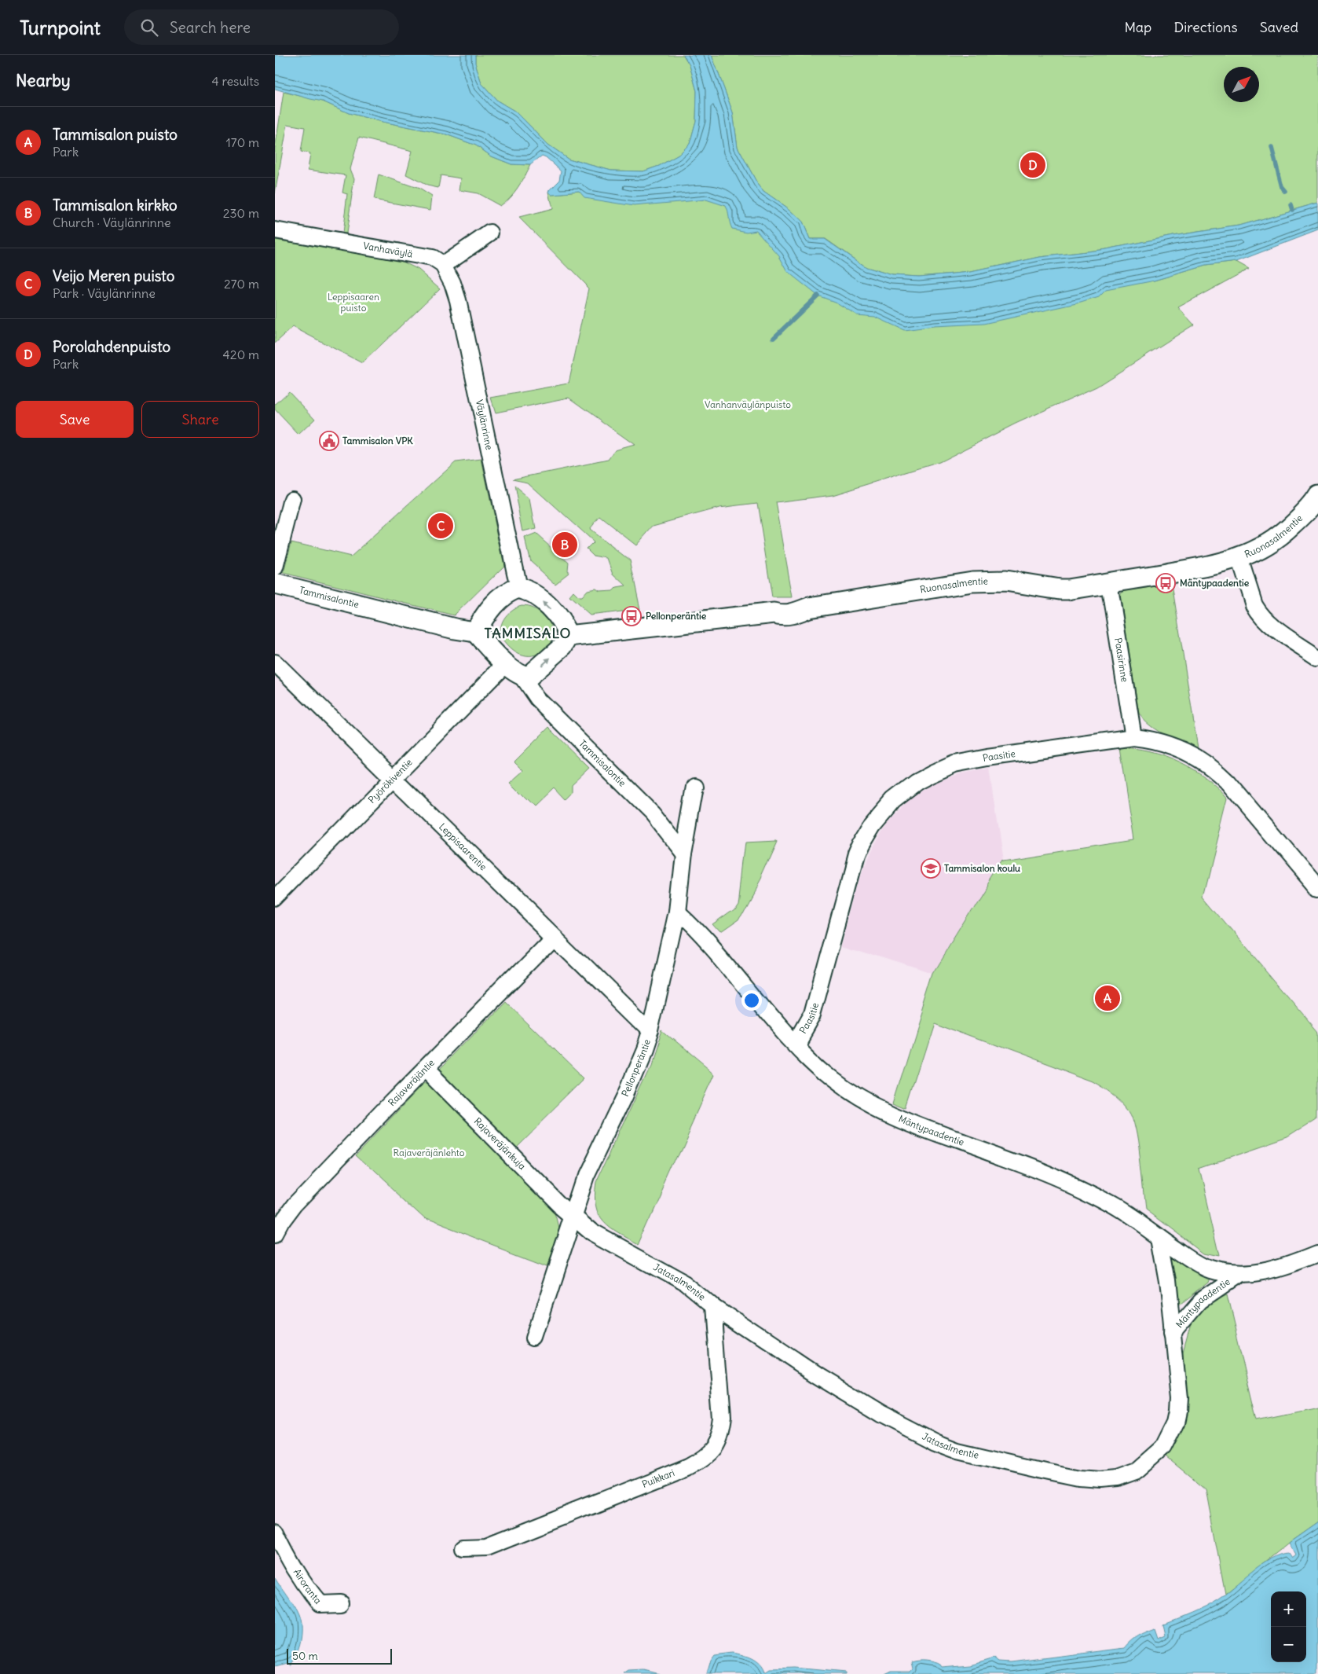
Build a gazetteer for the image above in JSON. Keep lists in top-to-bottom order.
{
  "streets": {
    "street": [
      "Vanhaväylä",
      "Väylänrinne",
      "Ruonasalmentie",
      "Tammisalontie",
      "Paasirinne",
      "Paasitie",
      "Pyörökiventie",
      "Leppisaarentie",
      "Pellonperäntie",
      "Rajaveräjäntie",
      "Mäntypaadentie",
      "Rajaveräjänkuja",
      "Jatasalmentie",
      "Puikkari",
      "Airoranta"
    ]
  },
  "crossings": [
    ["Vanhaväylä", "Väylänrinne"],
    ["Väylänrinne", "Ruonasalmentie"],
    ["Väylänrinne", "Tammisalontie"],
    ["Väylänrinne", "Pyörökiventie"],
    ["Ruonasalmentie", "Tammisalontie"],
    ["Ruonasalmentie", "Paasirinne"],
    ["Ruonasalmentie", "Pyörökiventie"],
    ["Tammisalontie", "Pyörökiventie"],
    ["Tammisalontie", "Pellonperäntie"],
    ["Paasirinne", "Paasitie"],
    ["Paasitie", "Mäntypaadentie"],
    ["Pyörökiventie", "Leppisaarentie"],
    ["Leppisaarentie", "Pellonperäntie"],
    ["Leppisaarentie", "Rajaveräjäntie"],
    ["Pellonperäntie", "Mäntypaadentie"],
    ["Pellonperäntie", "Rajaveräjänkuja"],
    ["Pellonperäntie", "Jatasalmentie"],
    ["Rajaveräjäntie", "Rajaveräjänkuja"],
    ["Mäntypaadentie", "Jatasalmentie"],
    ["Rajaveräjänkuja", "Jatasalmentie"],
    ["Jatasalmentie", "Puikkari"]
  ],
  "districts": ["TAMMISALO"],
  "parks": ["Leppisaaren puisto", "Vanhanväylänpuisto", "Rajaveräjänlehto"],
  "places": {
    "public building": ["Tammisalon VPK"],
    "bus stop": ["Mäntypaadentie", "Pellonperäntie"],
    "school or university": ["Tammisalon koulu"]
  },
  "scale_bar": "50 m",
  "north": "top right",
  "page": {
    "header": "Turnpoint",
    "search": "Search here",
    "nav": ["Map", "Directions", "Saved"],
    "heading": ["Nearby", "4 results"],
    "list": [
      {
        "mark": "A",
        "name": "Tammisalon puisto",
        "note": "Park",
        "value": "170 m"
      },
      {
        "mark": "B",
        "name": "Tammisalon kirkko",
        "note": "Church · Väylänrinne",
        "value": "230 m"
      },
      {
        "mark": "C",
        "name": "Veijo Meren puisto",
        "note": "Park · Väylänrinne",
        "value": "270 m"
      },
      {
        "mark": "D",
        "name": "Porolahdenpuisto",
        "note": "Park",
        "value": "420 m"
      }
    ],
    "pins": [
      "D",
      "C",
      "B",
      "A"
    ],
    "buttons": ["Save", "Share"],
    "map_buttons": ["+", "−"],
    "scale": "50 m"
  }
}
